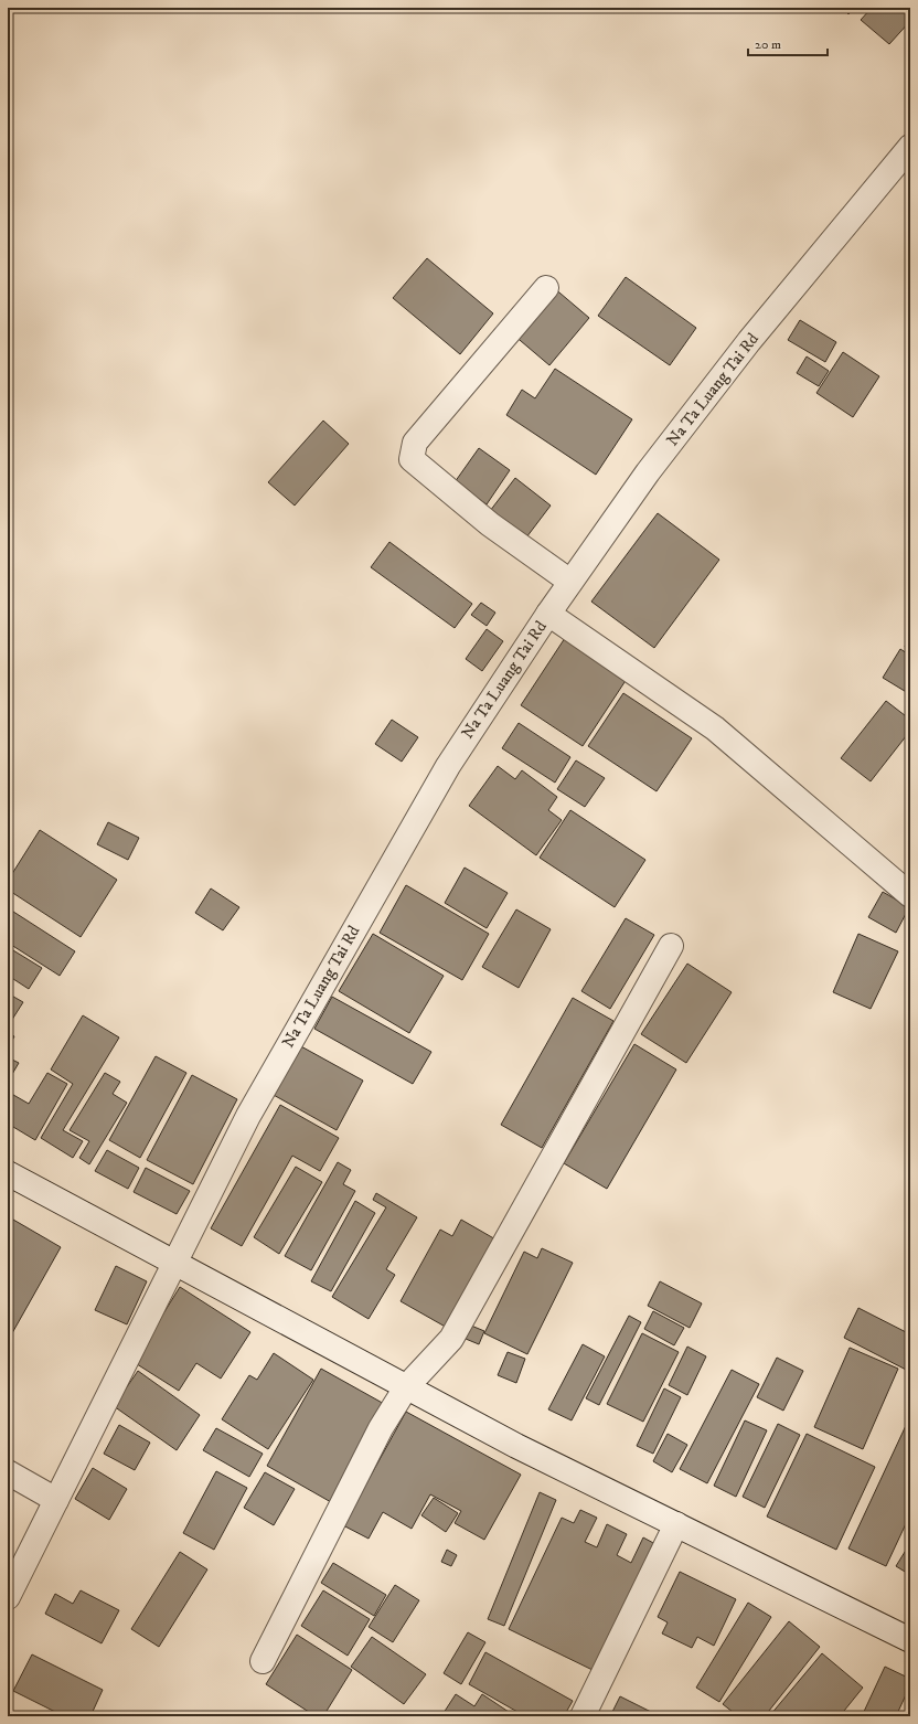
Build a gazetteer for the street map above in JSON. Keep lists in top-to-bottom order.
{
  "streets": {
    "street": ["Na Ta Luang Tai Rd"]
  },
  "scale_bar": "20 m"
}
